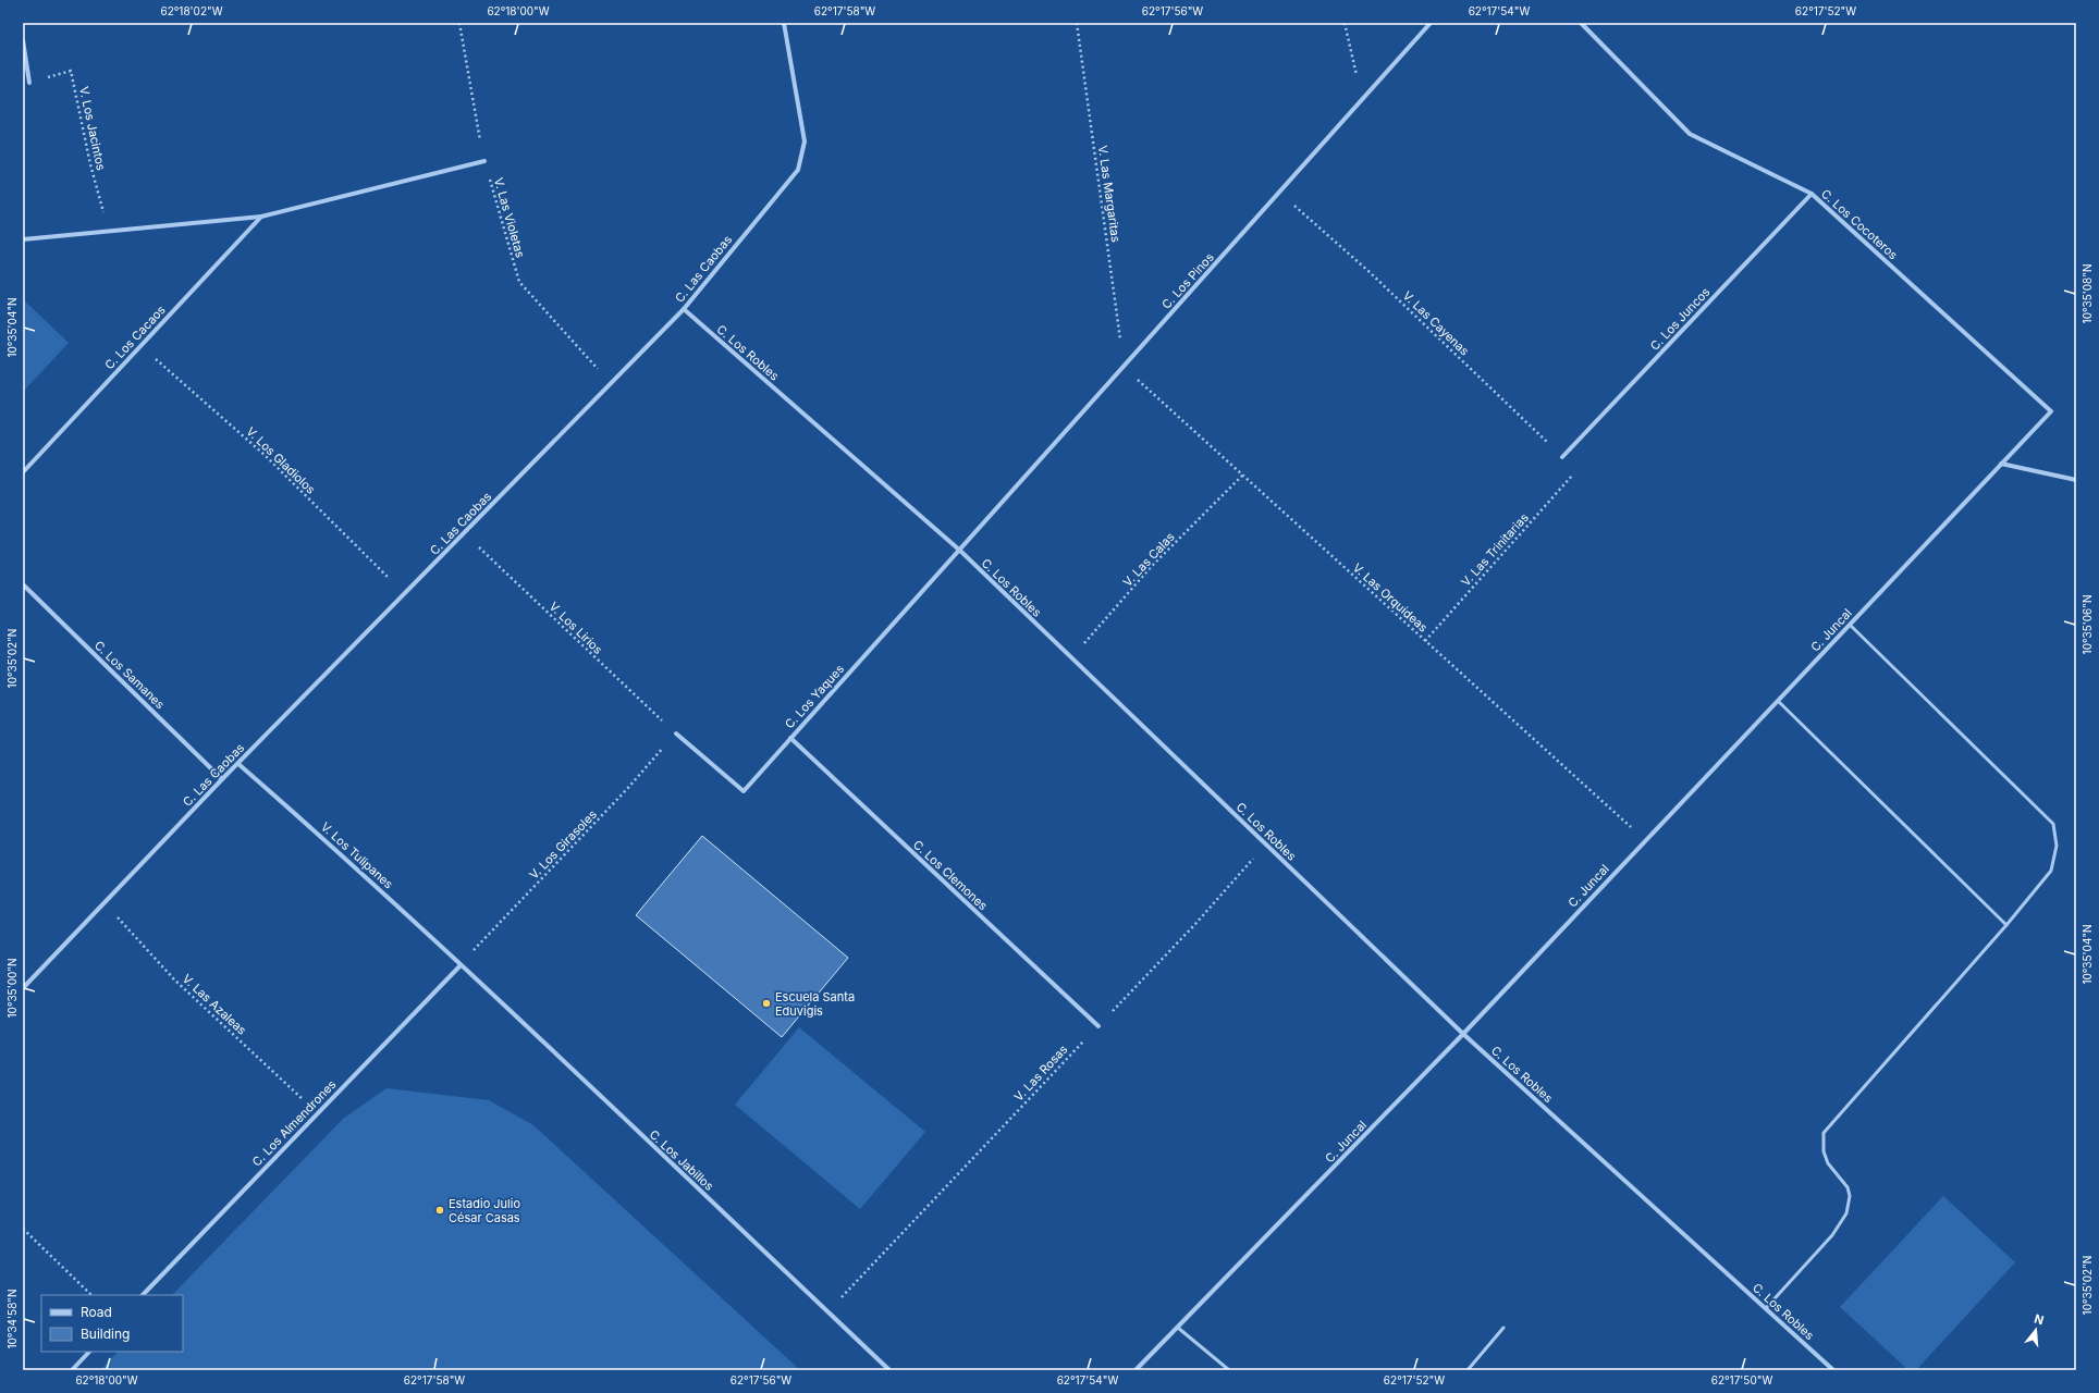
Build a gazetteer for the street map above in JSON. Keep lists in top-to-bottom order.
{
  "streets": {
    "street": [
      "C. Los Cocoteros",
      "C. Las Caobas",
      "C. Los Pinos",
      "C. Los Juncos",
      "C. Los Cacaos",
      "C. Los Robles",
      "C. Juncal",
      "C. Los Samanes",
      "C. Los Yaques",
      "V. Los Tulipanes",
      "C. Los Clemones",
      "C. Los Almendrones",
      "C. Los Jabillos"
    ],
    "path": [
      "V. Los Jacintos",
      "V. Las Margaritas",
      "V. Las Violetas",
      "V. Las Cayenas",
      "V. Los Gladiolos",
      "V. Las Trinitarias",
      "V. Las Calas",
      "V. Las Orquídeas",
      "V. Los Lirios",
      "V. Los Girasoles",
      "V. Las Azaleas",
      "V. Las Rosas"
    ]
  },
  "crossings": [
    ["V. Las Margaritas", "C. Los Pinos"],
    ["V. Las Margaritas", "V. Las Orquídeas"],
    ["V. Las Violetas", "C. Las Caobas"],
    ["C. Los Cocoteros", "C. Los Juncos"],
    ["C. Los Cocoteros", "C. Juncal"],
    ["C. Las Caobas", "C. Los Robles"],
    ["C. Las Caobas", "V. Los Lirios"],
    ["C. Las Caobas", "C. Los Samanes"],
    ["C. Las Caobas", "V. Los Tulipanes"],
    ["C. Las Caobas", "V. Las Azaleas"],
    ["C. Los Pinos", "V. Las Cayenas"],
    ["C. Los Pinos", "C. Los Robles"],
    ["C. Los Pinos", "V. Las Orquídeas"],
    ["C. Los Pinos", "C. Los Yaques"],
    ["C. Los Juncos", "V. Las Cayenas"],
    ["V. Las Cayenas", "V. Las Trinitarias"],
    ["C. Los Cacaos", "V. Los Gladiolos"],
    ["C. Los Robles", "V. Las Calas"],
    ["C. Los Robles", "C. Juncal"],
    ["C. Los Robles", "C. Los Yaques"],
    ["C. Los Robles", "V. Las Rosas"],
    ["V. Las Trinitarias", "V. Las Orquídeas"],
    ["V. Las Calas", "V. Las Orquídeas"],
    ["V. Las Orquídeas", "C. Juncal"],
    ["V. Los Lirios", "C. Los Yaques"],
    ["V. Los Lirios", "V. Los Girasoles"],
    ["C. Los Yaques", "V. Los Girasoles"],
    ["C. Los Yaques", "C. Los Clemones"],
    ["V. Los Girasoles", "V. Los Tulipanes"],
    ["V. Los Girasoles", "C. Los Almendrones"],
    ["V. Los Girasoles", "C. Los Jabillos"],
    ["V. Los Tulipanes", "C. Los Almendrones"],
    ["V. Los Tulipanes", "C. Los Jabillos"],
    ["C. Los Clemones", "V. Las Rosas"],
    ["V. Las Azaleas", "C. Los Almendrones"],
    ["V. Las Rosas", "C. Los Jabillos"],
    ["C. Los Almendrones", "C. Los Jabillos"]
  ],
  "places": ["Escuela Santa Eduvigis", "Estadio Julio César Casas"],
  "legend": ["Road", "Building"],
  "north": "top",
  "coordinates": [
    "62°18'02\"W",
    "62°18'00\"W",
    "62°17'58\"W",
    "62°17'56\"W",
    "62°17'54\"W",
    "62°17'52\"W",
    "10°35'08\"N",
    "10°35'04\"N",
    "10°35'06\"N",
    "10°35'02\"N",
    "10°35'00\"N",
    "10°34'58\"N",
    "62°17'50\"W"
  ]
}
